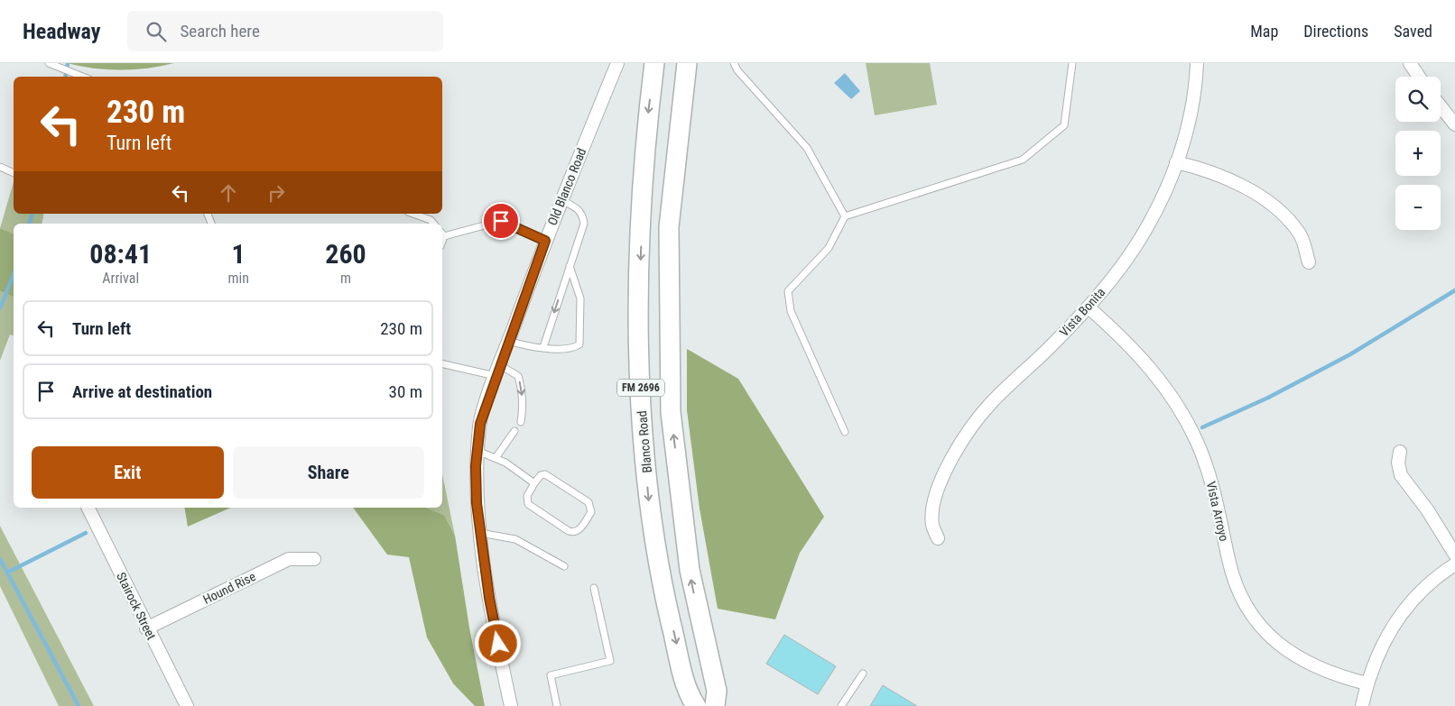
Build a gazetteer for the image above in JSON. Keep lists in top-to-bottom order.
{
  "streets": {
    "main road": ["FM 2696", "Blanco Road"],
    "street": [
      "Old Blanco Road",
      "Vista Bonita",
      "Vista Arroyo",
      "Hound Rise",
      "Stairock Street"
    ]
  },
  "crossings": [
    ["Vista Bonita", "Vista Arroyo"],
    ["Hound Rise", "Stairock Street"]
  ],
  "page": {
    "header": "Headway",
    "search": "Search here",
    "nav": ["Map", "Directions", "Saved"],
    "map_buttons": ["+", "−"],
    "turn": ["230 m", "Turn left"],
    "eta": [
      "08:41",
      "Arrival",
      "1",
      "min",
      "260",
      "m"
    ],
    "list": [
      {
        "name": "Turn left",
        "value": "230 m"
      },
      {
        "name": "Arrive at destination",
        "value": "30 m"
      }
    ],
    "buttons": ["Exit", "Share"]
  }
}
